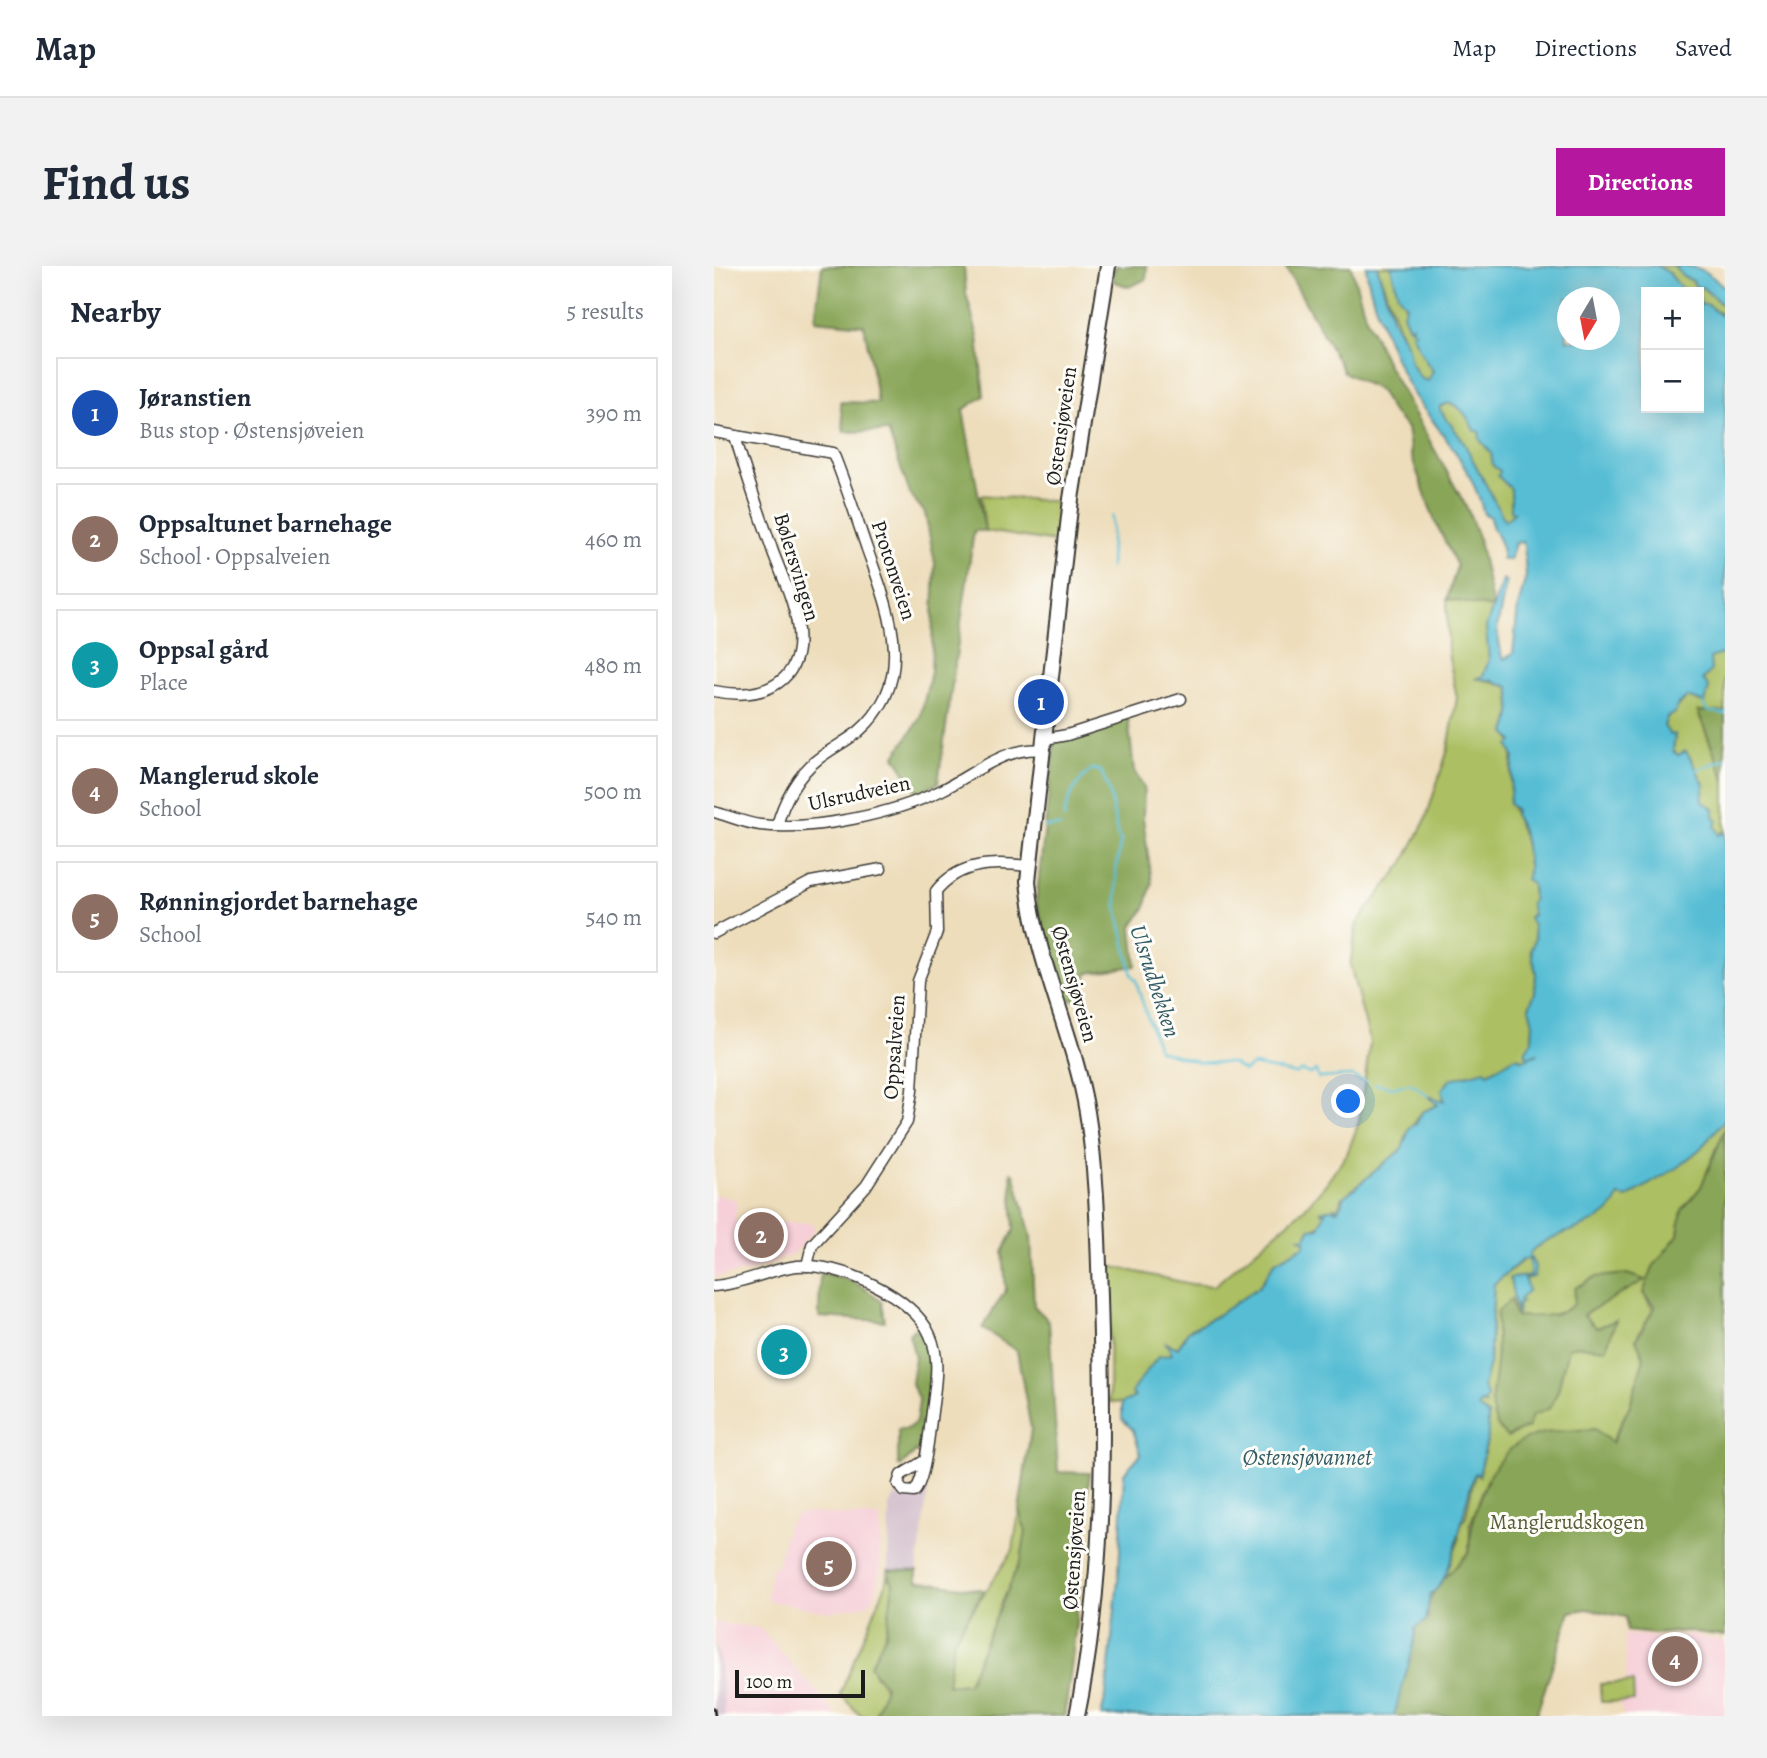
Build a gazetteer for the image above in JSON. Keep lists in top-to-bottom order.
{
  "streets": {
    "main road": ["Østensjøveien"],
    "street": [
      "Bølersvingen",
      "Protonveien",
      "Ulsrudveien",
      "Oppsalveien"
    ]
  },
  "crossings": [
    ["Østensjøveien", "Ulsrudveien"],
    ["Østensjøveien", "Oppsalveien"],
    ["Bølersvingen", "Protonveien"],
    ["Protonveien", "Ulsrudveien"]
  ],
  "water": ["Ulsrudbekken", "Østensjøvannet"],
  "parks": ["Manglerudskogen"],
  "scale_bar": "100 m",
  "north": "bottom",
  "page": {
    "header": "Map",
    "nav": ["Map", "Directions", "Saved"],
    "buttons": "Directions",
    "title": "Find us",
    "heading": ["Nearby", "5 results"],
    "map_buttons": ["+", "−"],
    "list": [
      {
        "mark": "1",
        "name": "Jøranstien",
        "note": "Bus stop · Østensjøveien",
        "value": "390 m"
      },
      {
        "mark": "2",
        "name": "Oppsaltunet barnehage",
        "note": "School · Oppsalveien",
        "value": "460 m"
      },
      {
        "mark": "3",
        "name": "Oppsal gård",
        "note": "Place",
        "value": "480 m"
      },
      {
        "mark": "4",
        "name": "Manglerud skole",
        "note": "School",
        "value": "500 m"
      },
      {
        "mark": "5",
        "name": "Rønningjordet barnehage",
        "note": "School",
        "value": "540 m"
      }
    ],
    "pins": [
      "1",
      "2",
      "3",
      "5",
      "4"
    ],
    "scale": "100 m"
  }
}
